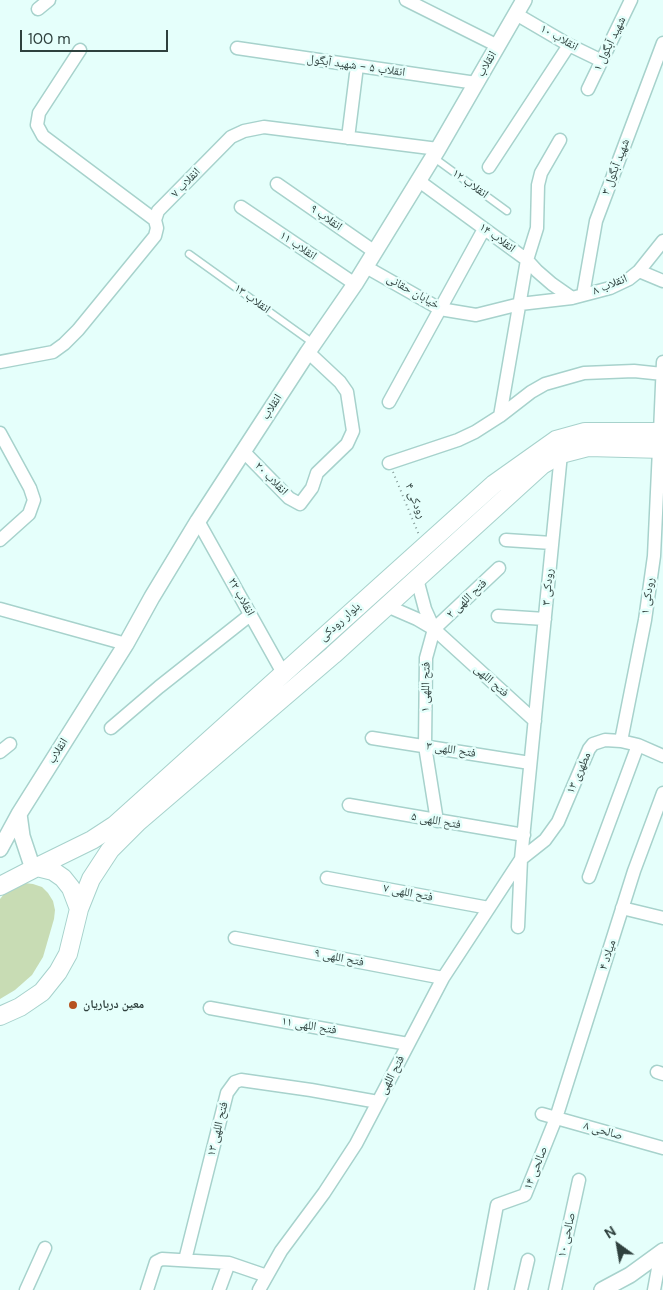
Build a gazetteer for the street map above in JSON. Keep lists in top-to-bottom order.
{
  "streets": {
    "main road": ["بلوار رودکی"],
    "street": [
      "انقلاب ۱۰",
      "شهید آبگول ۱",
      "انقلاب",
      "انقلاب ۵ - شهید آبگول",
      "شهید آبگول ۳",
      "انقلاب ۷",
      "انقلاب ۹",
      "انقلاب ۱۴",
      "انقلاب ۱۱",
      "انقلاب ۸",
      "خیابان حقانی",
      "انقلاب ۲۰",
      "رودکی ۳",
      "رودکی ۱",
      "انقلاب ۲۲",
      "فتح اللهی ۲",
      "فتح اللهی",
      "فتح اللهی ۱",
      "فتح اللهی ۳",
      "مطهری ۱۳",
      "فتح اللهی ۵",
      "فتح اللهی ۷",
      "میلاد ۴",
      "فتح اللهی ۹",
      "فتح اللهی ۱۱",
      "فتح اللهی ۱۳",
      "صالحی ۸",
      "صالحی ۱۴",
      "صالحی ۱۰"
    ],
    "lane": ["انقلاب ۱۲", "انقلاب ۱۳"],
    "path": ["رودکی ۴"]
  },
  "crossings": [
    ["انقلاب ۱۰", "شهید آبگول ۱"],
    ["انقلاب ۱۰", "انقلاب"],
    ["انقلاب", "انقلاب ۵ - شهید آبگول"],
    ["انقلاب", "انقلاب ۷"],
    ["انقلاب", "انقلاب ۱۲"],
    ["انقلاب", "انقلاب ۹"],
    ["انقلاب", "انقلاب ۱۴"],
    ["انقلاب", "انقلاب ۱۱"],
    ["انقلاب", "خیابان حقانی"],
    ["انقلاب", "انقلاب ۱۳"],
    ["انقلاب", "انقلاب ۲۰"],
    ["انقلاب", "انقلاب ۲۲"],
    ["شهید آبگول ۳", "انقلاب ۱۴"],
    ["شهید آبگول ۳", "انقلاب ۸"],
    ["انقلاب ۷", "انقلاب ۱۲"],
    ["انقلاب ۱۴", "انقلاب ۸"],
    ["انقلاب ۸", "خیابان حقانی"],
    ["انقلاب ۱۳", "انقلاب ۲۰"],
    ["رودکی ۴", "بلوار رودکی"],
    ["رودکی ۳", "بلوار رودکی"],
    ["رودکی ۳", "فتح اللهی"],
    ["رودکی ۱", "بلوار رودکی"],
    ["رودکی ۱", "مطهری ۱۳"],
    ["انقلاب ۲۲", "بلوار رودکی"],
    ["فتح اللهی ۲", "فتح اللهی"],
    ["فتح اللهی ۲", "فتح اللهی ۱"],
    ["فتح اللهی", "فتح اللهی ۱"],
    ["فتح اللهی", "فتح اللهی ۳"],
    ["فتح اللهی", "مطهری ۱۳"],
    ["فتح اللهی", "فتح اللهی ۵"],
    ["فتح اللهی", "فتح اللهی ۷"],
    ["فتح اللهی", "فتح اللهی ۹"],
    ["فتح اللهی", "فتح اللهی ۱۱"],
    ["فتح اللهی", "فتح اللهی ۱۳"],
    ["فتح اللهی ۱", "فتح اللهی ۳"],
    ["فتح اللهی ۱", "فتح اللهی ۵"],
    ["میلاد ۴", "صالحی ۸"],
    ["میلاد ۴", "صالحی ۱۴"],
    ["صالحی ۸", "صالحی ۱۴"]
  ],
  "places": ["معین درباریان"],
  "scale_bar": "100 m",
  "north": "top left"
}
